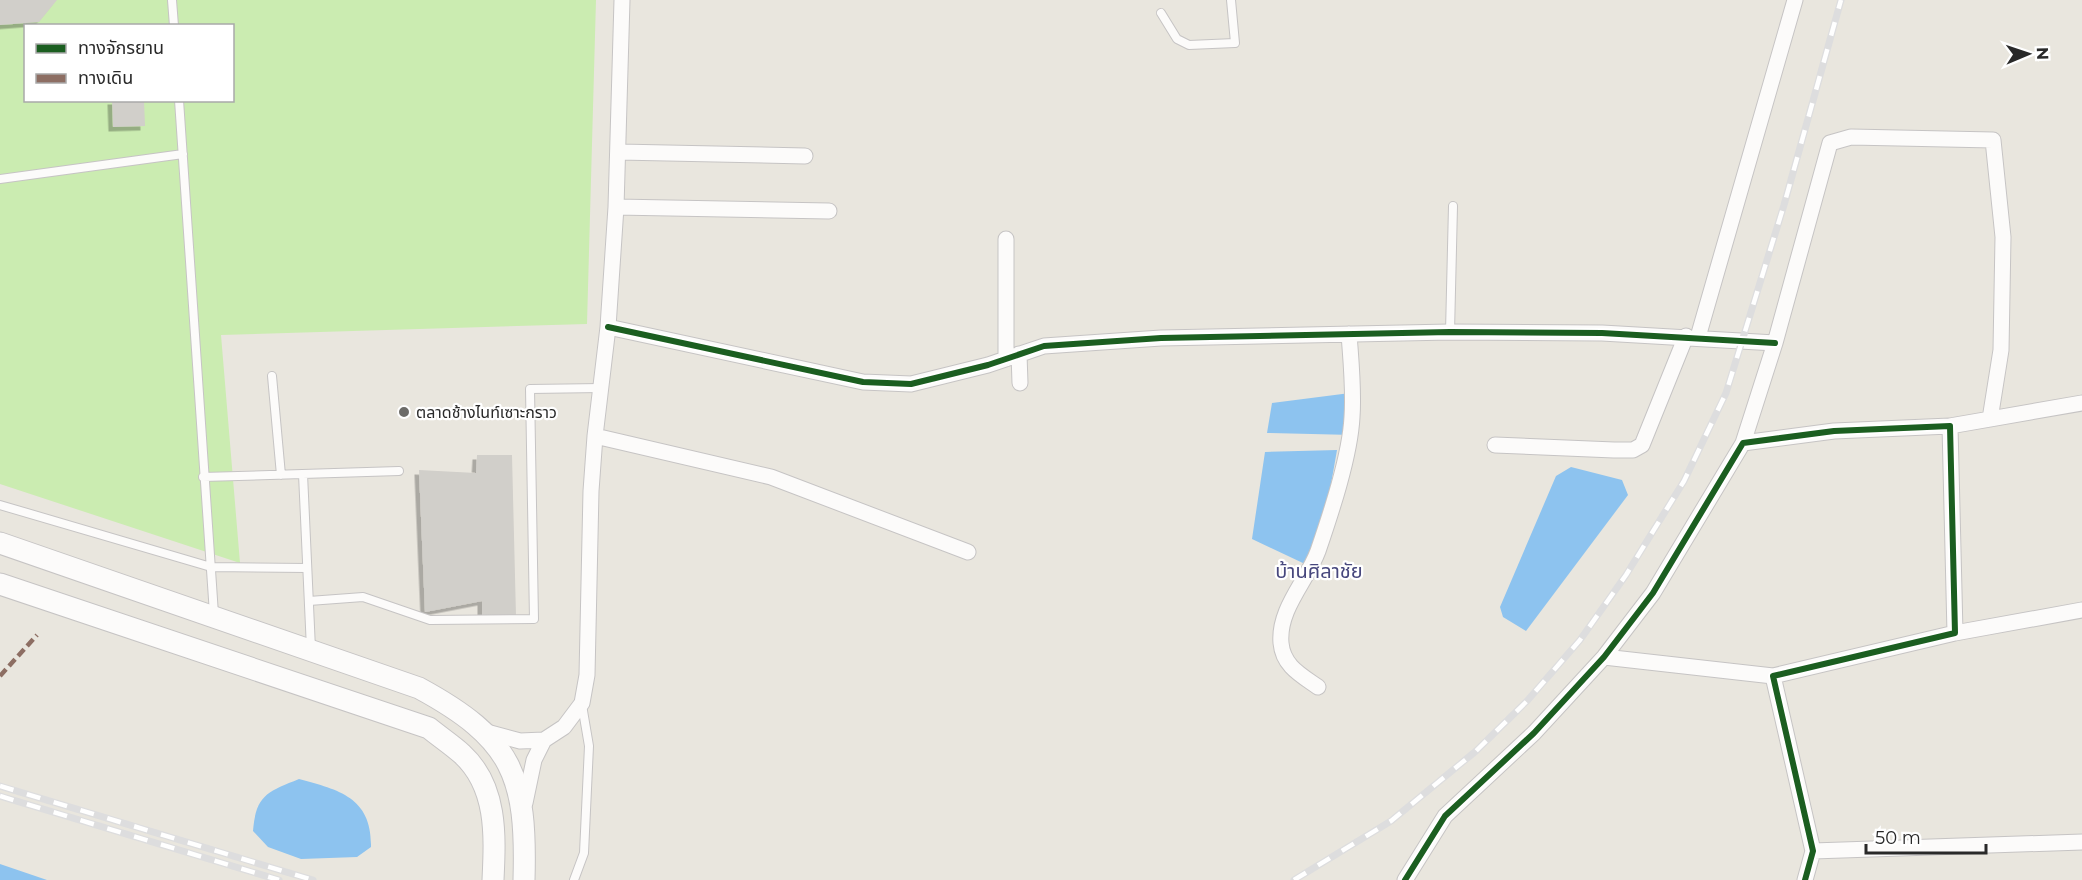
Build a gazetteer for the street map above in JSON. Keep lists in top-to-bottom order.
{
  "districts": ["บ้านศิลาชัย"],
  "places": ["ตลาดช้างไนท์เซาะกราว"],
  "legend": ["ทางจักรยาน", "ทางเดิน"],
  "scale_bar": "50 m",
  "north": "right"
}
